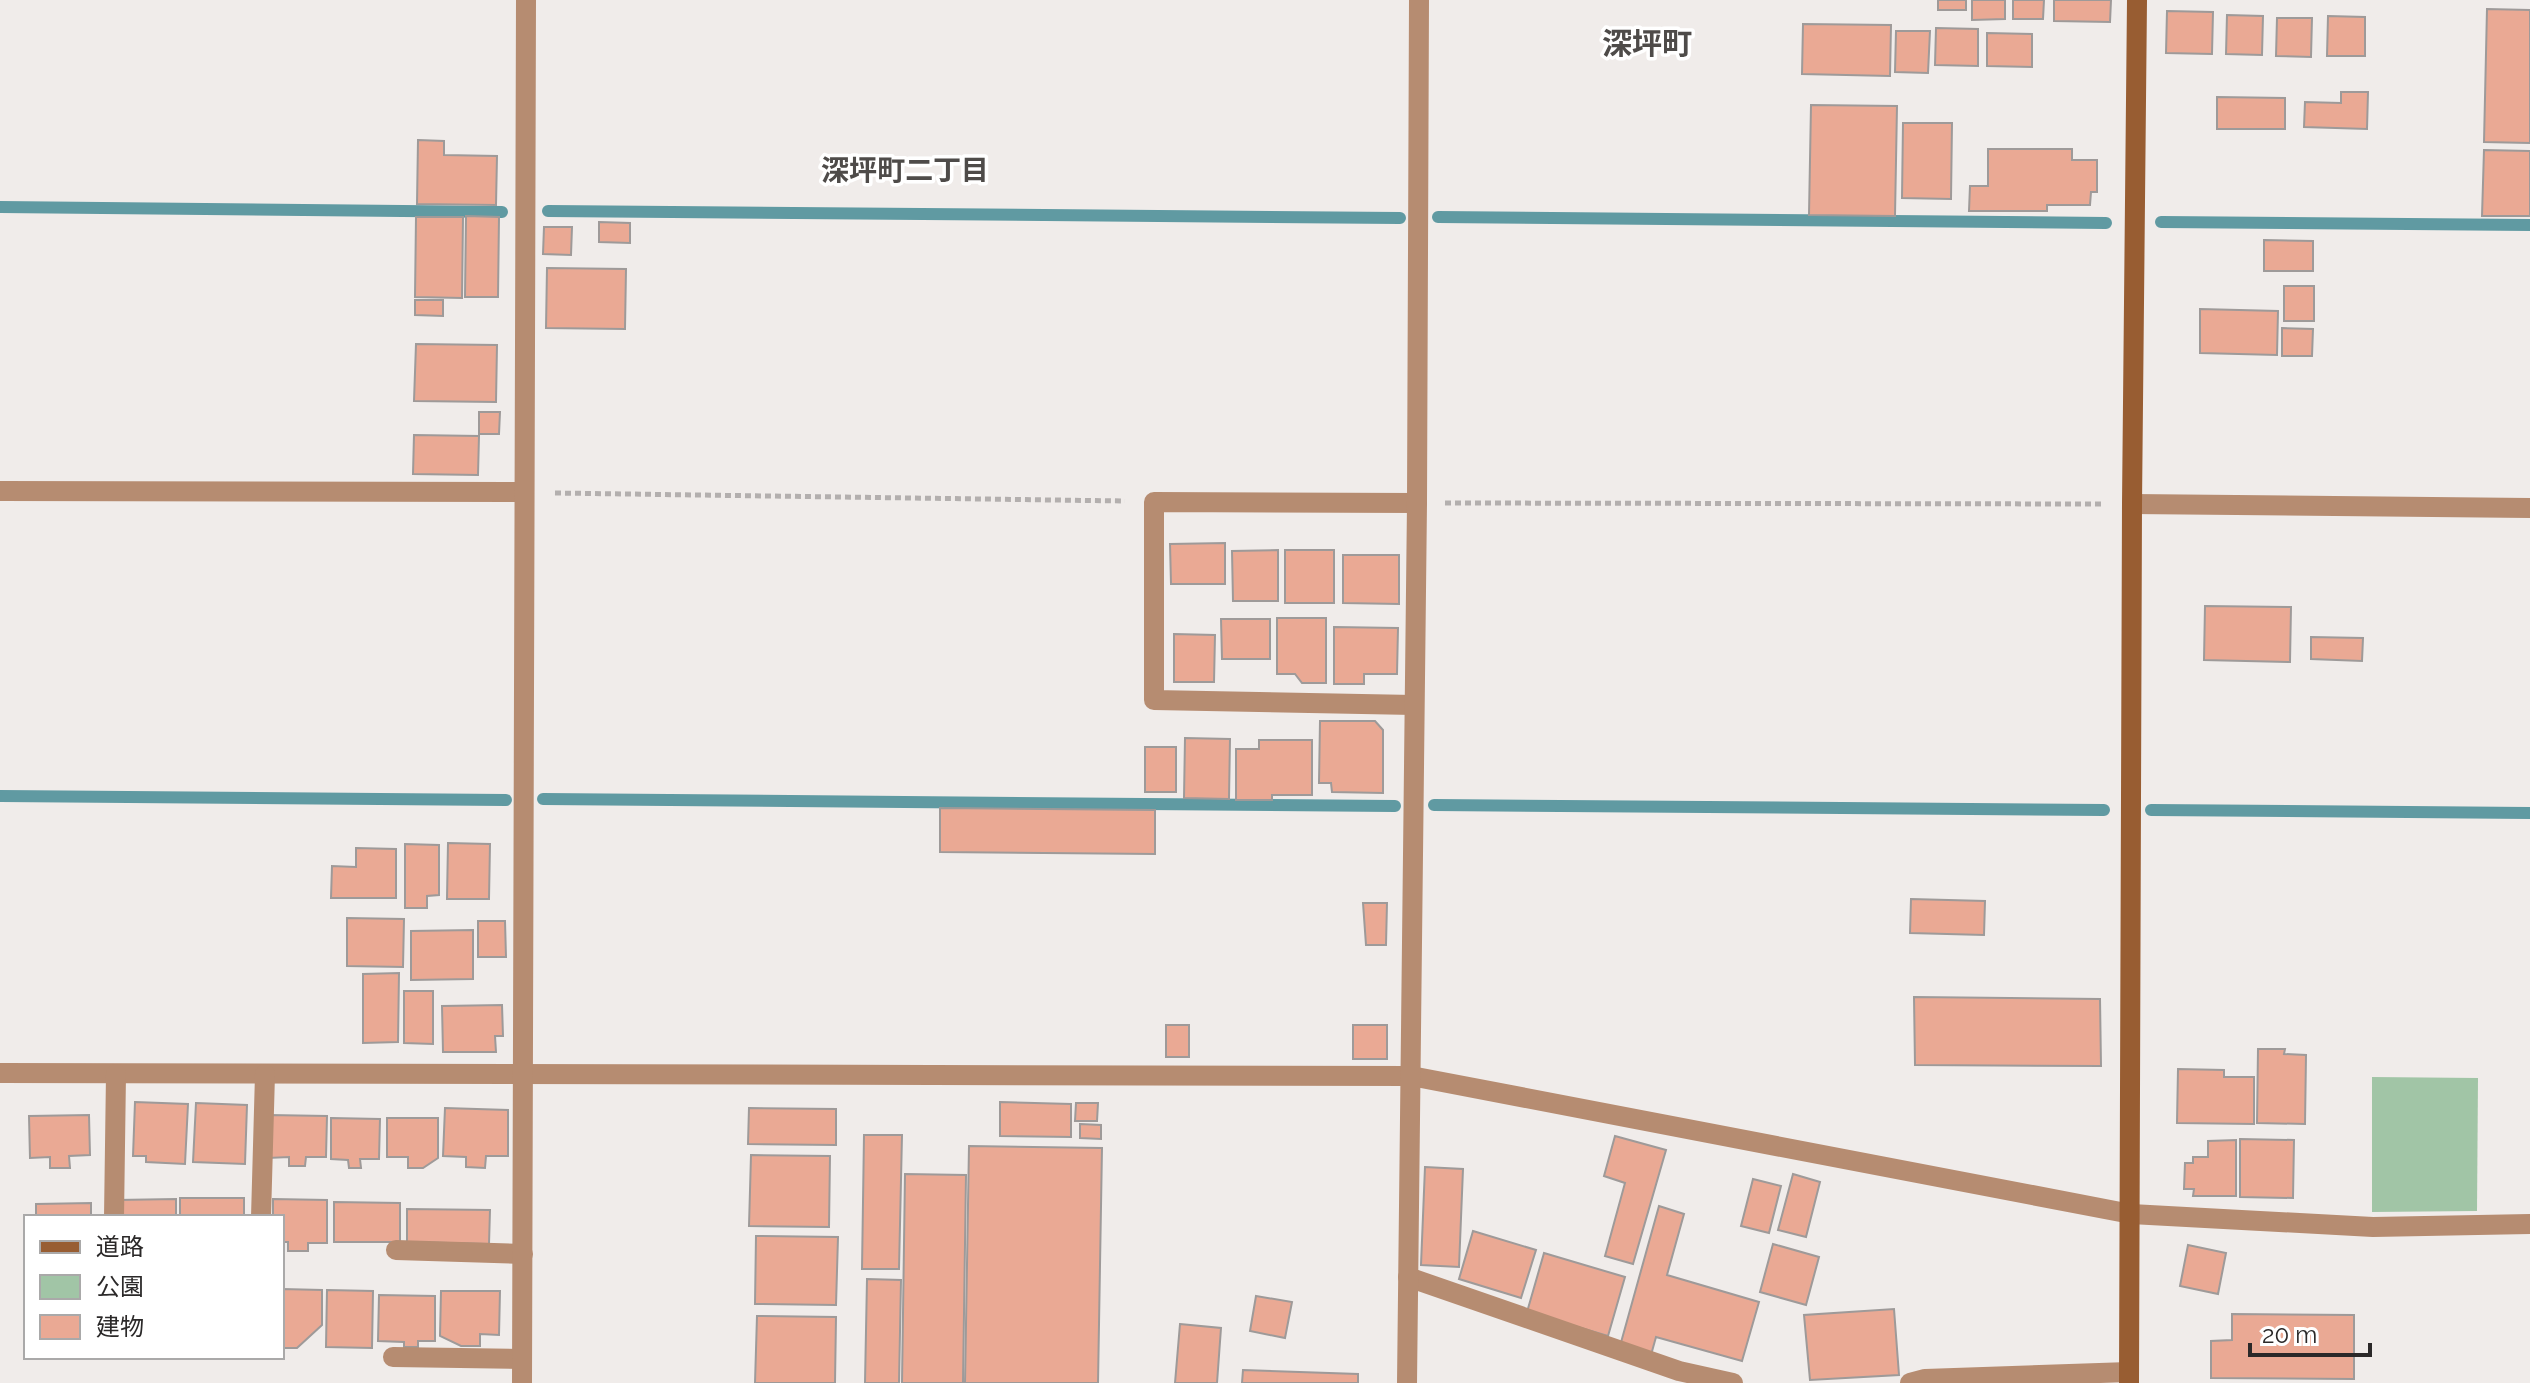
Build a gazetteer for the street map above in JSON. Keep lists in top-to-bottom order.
{
  "districts": ["深坪町", "深坪町二丁目"],
  "legend": ["道路", "公園", "建物"],
  "scale_bar": "20 m"
}
